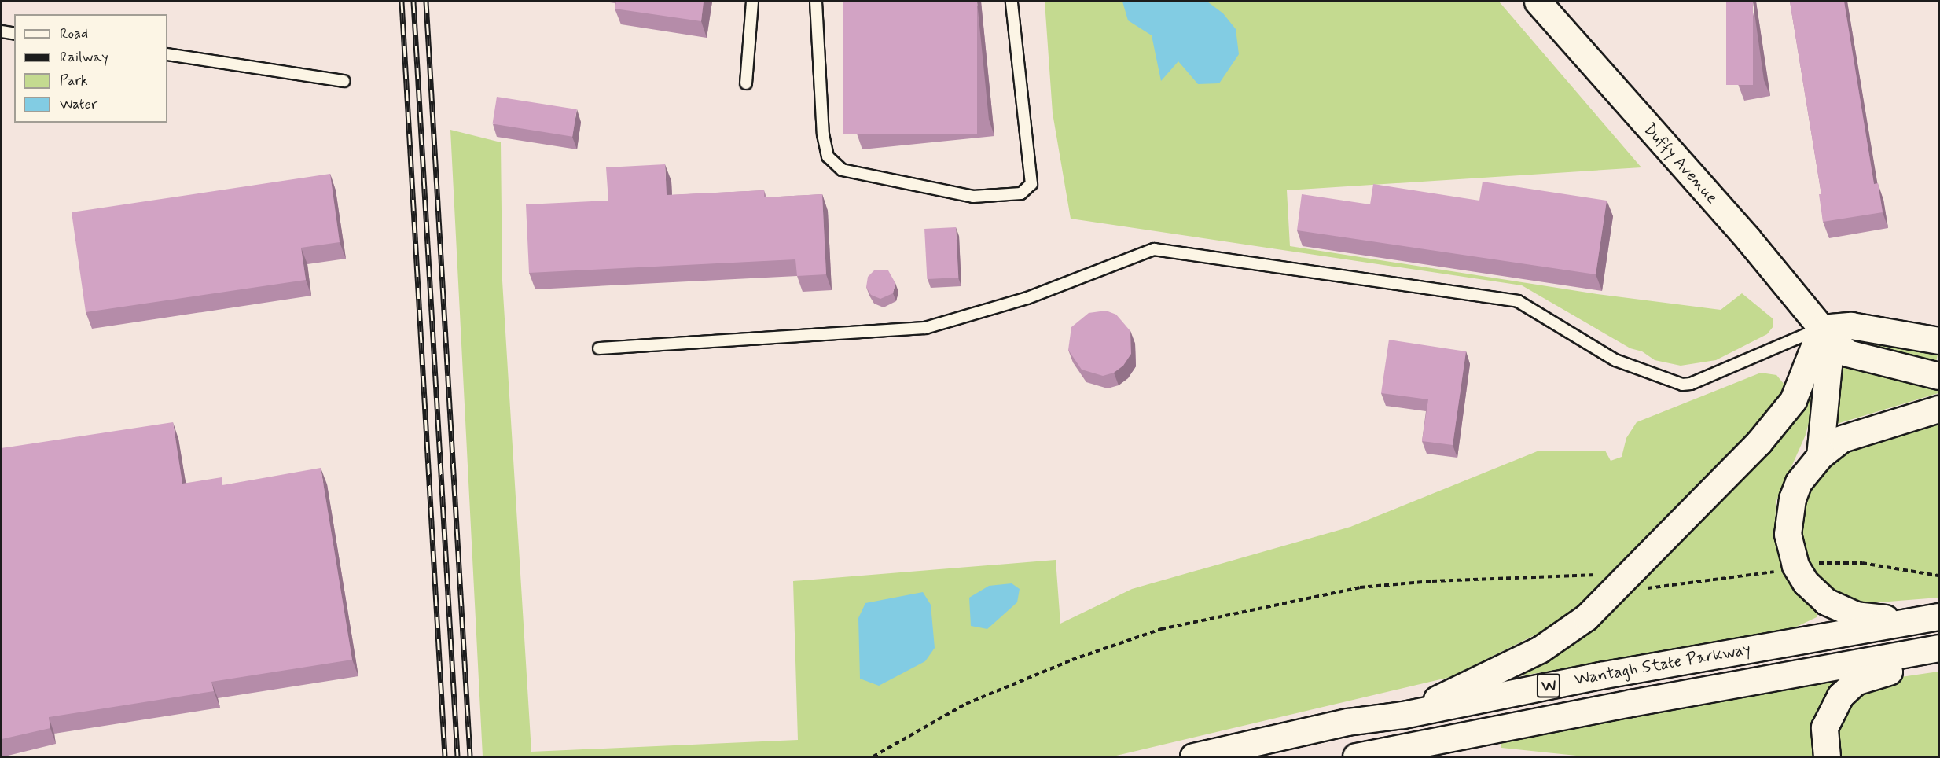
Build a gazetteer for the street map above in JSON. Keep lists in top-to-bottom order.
{
  "streets": {
    "main road": ["Duffy Avenue", "Wantagh State Parkway", "W"]
  },
  "legend": [
    "Road",
    "Railway",
    "Park",
    "Water"
  ]
}
